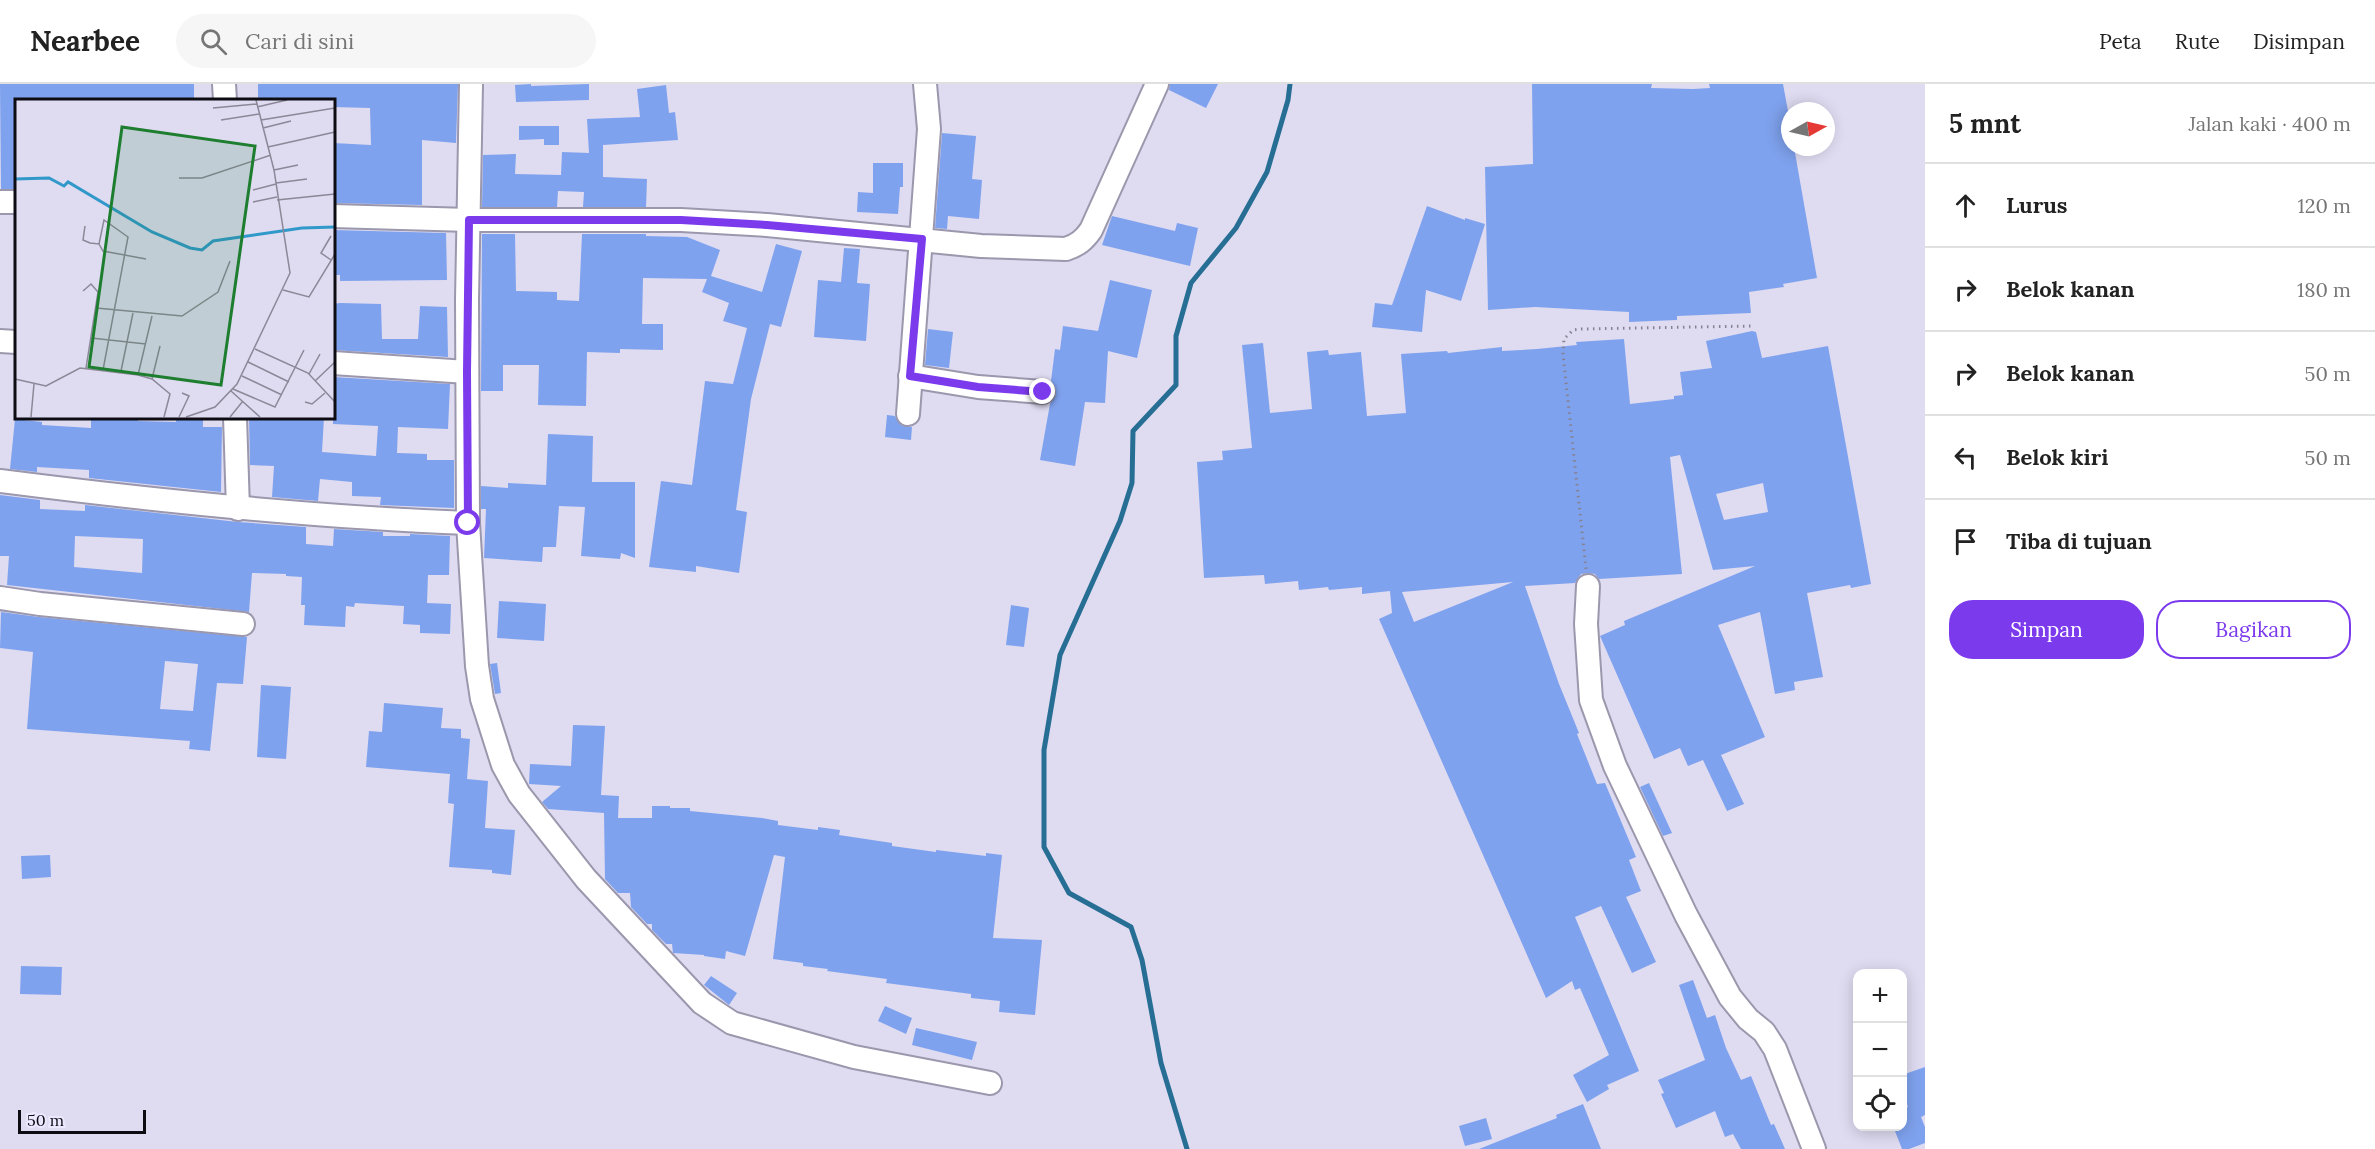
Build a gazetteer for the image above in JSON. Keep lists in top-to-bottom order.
{
  "scale_bar": "50 m",
  "north": "right",
  "page": {
    "header": "Nearbee",
    "search": "Cari di sini",
    "nav": ["Peta", "Rute", "Disimpan"],
    "heading": ["5 mnt", "Jalan kaki · 400 m"],
    "list": [
      ["Lurus", "120 m"],
      ["Belok kanan", "180 m"],
      ["Belok kanan", "50 m"],
      ["Belok kiri", "50 m"],
      "Tiba di tujuan"
    ],
    "buttons": ["Simpan", "Bagikan"],
    "map_buttons": ["+", "−"],
    "scale": "50 m"
  }
}
